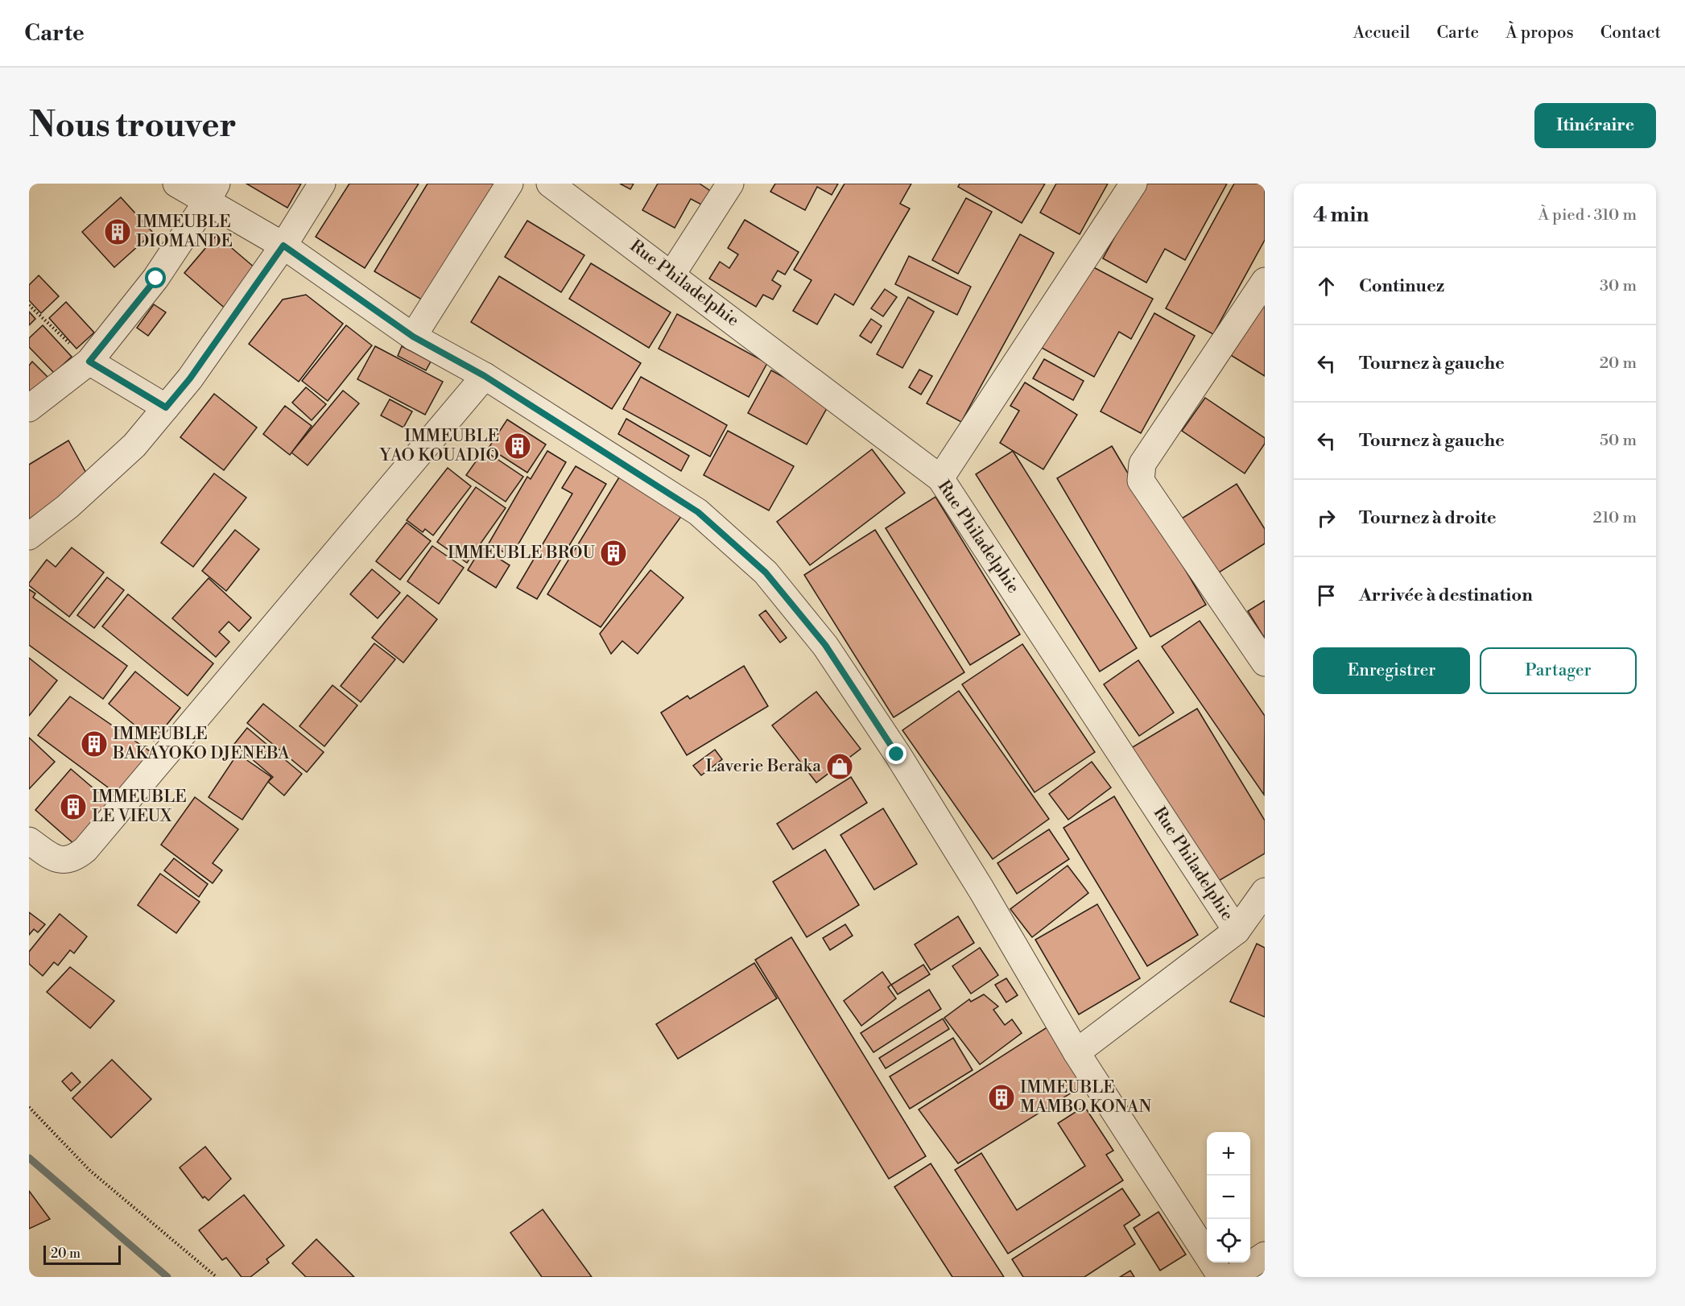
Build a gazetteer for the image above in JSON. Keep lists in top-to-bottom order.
{
  "streets": {
    "street": ["Rue Philadelphie"]
  },
  "places": {
    "building": [
      "IMMEUBLE DIOMANDE",
      "IMMEUBLE YAO KOUADIO",
      "IMMEUBLE BROU",
      "IMMEUBLE BAKAYOKO DJENEBA",
      "IMMEUBLE LE VIEUX",
      "IMMEUBLE MAMBO KONAN"
    ],
    "shop": ["Laverie Beraka"]
  },
  "scale_bar": "20 m",
  "page": {
    "header": "Carte",
    "nav": [
      "Accueil",
      "Carte",
      "À propos",
      "Contact"
    ],
    "buttons": [
      "Itinéraire",
      ["Enregistrer", "Partager"]
    ],
    "title": "Nous trouver",
    "heading": ["4 min", "À pied · 310 m"],
    "list": [
      ["Continuez", "30 m"],
      ["Tournez à gauche", "20 m"],
      ["Tournez à gauche", "50 m"],
      ["Tournez à droite", "210 m"],
      "Arrivée à destination"
    ],
    "map_buttons": ["+", "−"],
    "scale": "20 m"
  }
}
